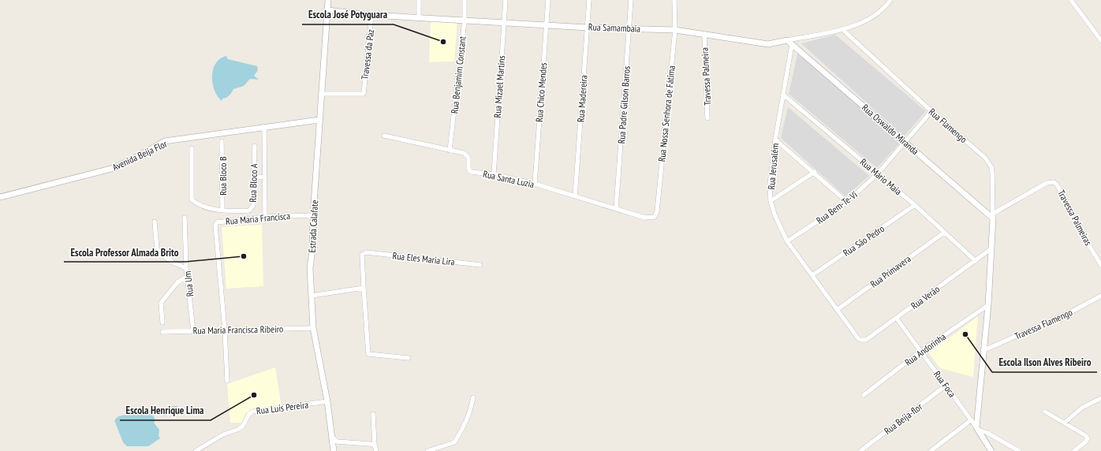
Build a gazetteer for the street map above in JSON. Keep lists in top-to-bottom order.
{
  "streets": {
    "street": [
      "Rua Samambaia",
      "Travessa da Paz",
      "Rua Benjamim Constant",
      "Travessa Palmeira",
      "Rua Mizael Martins",
      "Rua Chico Mendes",
      "Rua Madereira",
      "Rua Padre Gilson Barros",
      "Rua Nossa Senhora de Fátima",
      "Rua Flamengo",
      "Rua Oswaldo Miranda",
      "Avenida Beija Flor",
      "Rua Jerusalém",
      "Rua Bloco B",
      "Rua Mário Maia",
      "Rua Santa Luzia",
      "Rua Bloco A",
      "Rua Bem-Te-Vi",
      "Travessa Palmeiras",
      "Rua Maria Francisca",
      "Estrada Calafate",
      "Rua São Pedro",
      "Rua Eles Maria Lira",
      "Rua Primavera",
      "Rua Um",
      "Rua Verão",
      "Travessa Flamengo",
      "Rua Maria Francisca Ribeiro",
      "Rua Andorinha",
      "Rua Foca",
      "Rua Luís Pereira",
      "Rua Beija-flor"
    ]
  },
  "crossings": [
    ["Rua Samambaia", "Travessa da Paz"],
    ["Rua Samambaia", "Rua Benjamim Constant"],
    ["Rua Samambaia", "Travessa Palmeira"],
    ["Rua Samambaia", "Rua Mizael Martins"],
    ["Rua Samambaia", "Rua Chico Mendes"],
    ["Rua Samambaia", "Rua Madereira"],
    ["Rua Samambaia", "Rua Padre Gilson Barros"],
    ["Rua Samambaia", "Rua Nossa Senhora de Fátima"],
    ["Rua Samambaia", "Rua Flamengo"],
    ["Rua Samambaia", "Rua Oswaldo Miranda"],
    ["Rua Samambaia", "Estrada Calafate"],
    ["Travessa da Paz", "Estrada Calafate"],
    ["Rua Benjamim Constant", "Rua Santa Luzia"],
    ["Rua Mizael Martins", "Rua Santa Luzia"],
    ["Rua Chico Mendes", "Rua Santa Luzia"],
    ["Rua Madereira", "Rua Santa Luzia"],
    ["Rua Padre Gilson Barros", "Rua Santa Luzia"],
    ["Rua Nossa Senhora de Fátima", "Rua Santa Luzia"],
    ["Rua Flamengo", "Rua Oswaldo Miranda"],
    ["Rua Flamengo", "Rua Bem-Te-Vi"],
    ["Rua Flamengo", "Travessa Palmeiras"],
    ["Rua Flamengo", "Rua Verão"],
    ["Rua Flamengo", "Travessa Flamengo"],
    ["Rua Flamengo", "Rua Andorinha"],
    ["Rua Flamengo", "Rua Foca"],
    ["Rua Oswaldo Miranda", "Rua Jerusalém"],
    ["Rua Oswaldo Miranda", "Rua Bem-Te-Vi"],
    ["Rua Oswaldo Miranda", "Travessa Palmeiras"],
    ["Avenida Beija Flor", "Estrada Calafate"],
    ["Rua Jerusalém", "Rua Mário Maia"],
    ["Rua Jerusalém", "Rua Bem-Te-Vi"],
    ["Rua Jerusalém", "Rua São Pedro"],
    ["Rua Jerusalém", "Rua Primavera"],
    ["Rua Jerusalém", "Rua Verão"],
    ["Rua Bloco B", "Rua Bloco A"],
    ["Rua Mário Maia", "Rua Bem-Te-Vi"],
    ["Rua Mário Maia", "Rua São Pedro"],
    ["Rua Mário Maia", "Rua Primavera"],
    ["Rua Mário Maia", "Rua Verão"],
    ["Rua Maria Francisca", "Estrada Calafate"],
    ["Rua Maria Francisca", "Rua Maria Francisca Ribeiro"],
    ["Estrada Calafate", "Rua Maria Francisca Ribeiro"],
    ["Estrada Calafate", "Rua Luís Pereira"],
    ["Rua Um", "Rua Maria Francisca Ribeiro"],
    ["Rua Verão", "Rua Foca"],
    ["Rua Andorinha", "Rua Foca"],
    ["Rua Foca", "Rua Beija-flor"]
  ],
  "places": [
    "Escola José Potyguara",
    "Escola Professor Almada Brito",
    "Escola Ilson Alves Ribeiro",
    "Escola Henrique Lima"
  ]
}
